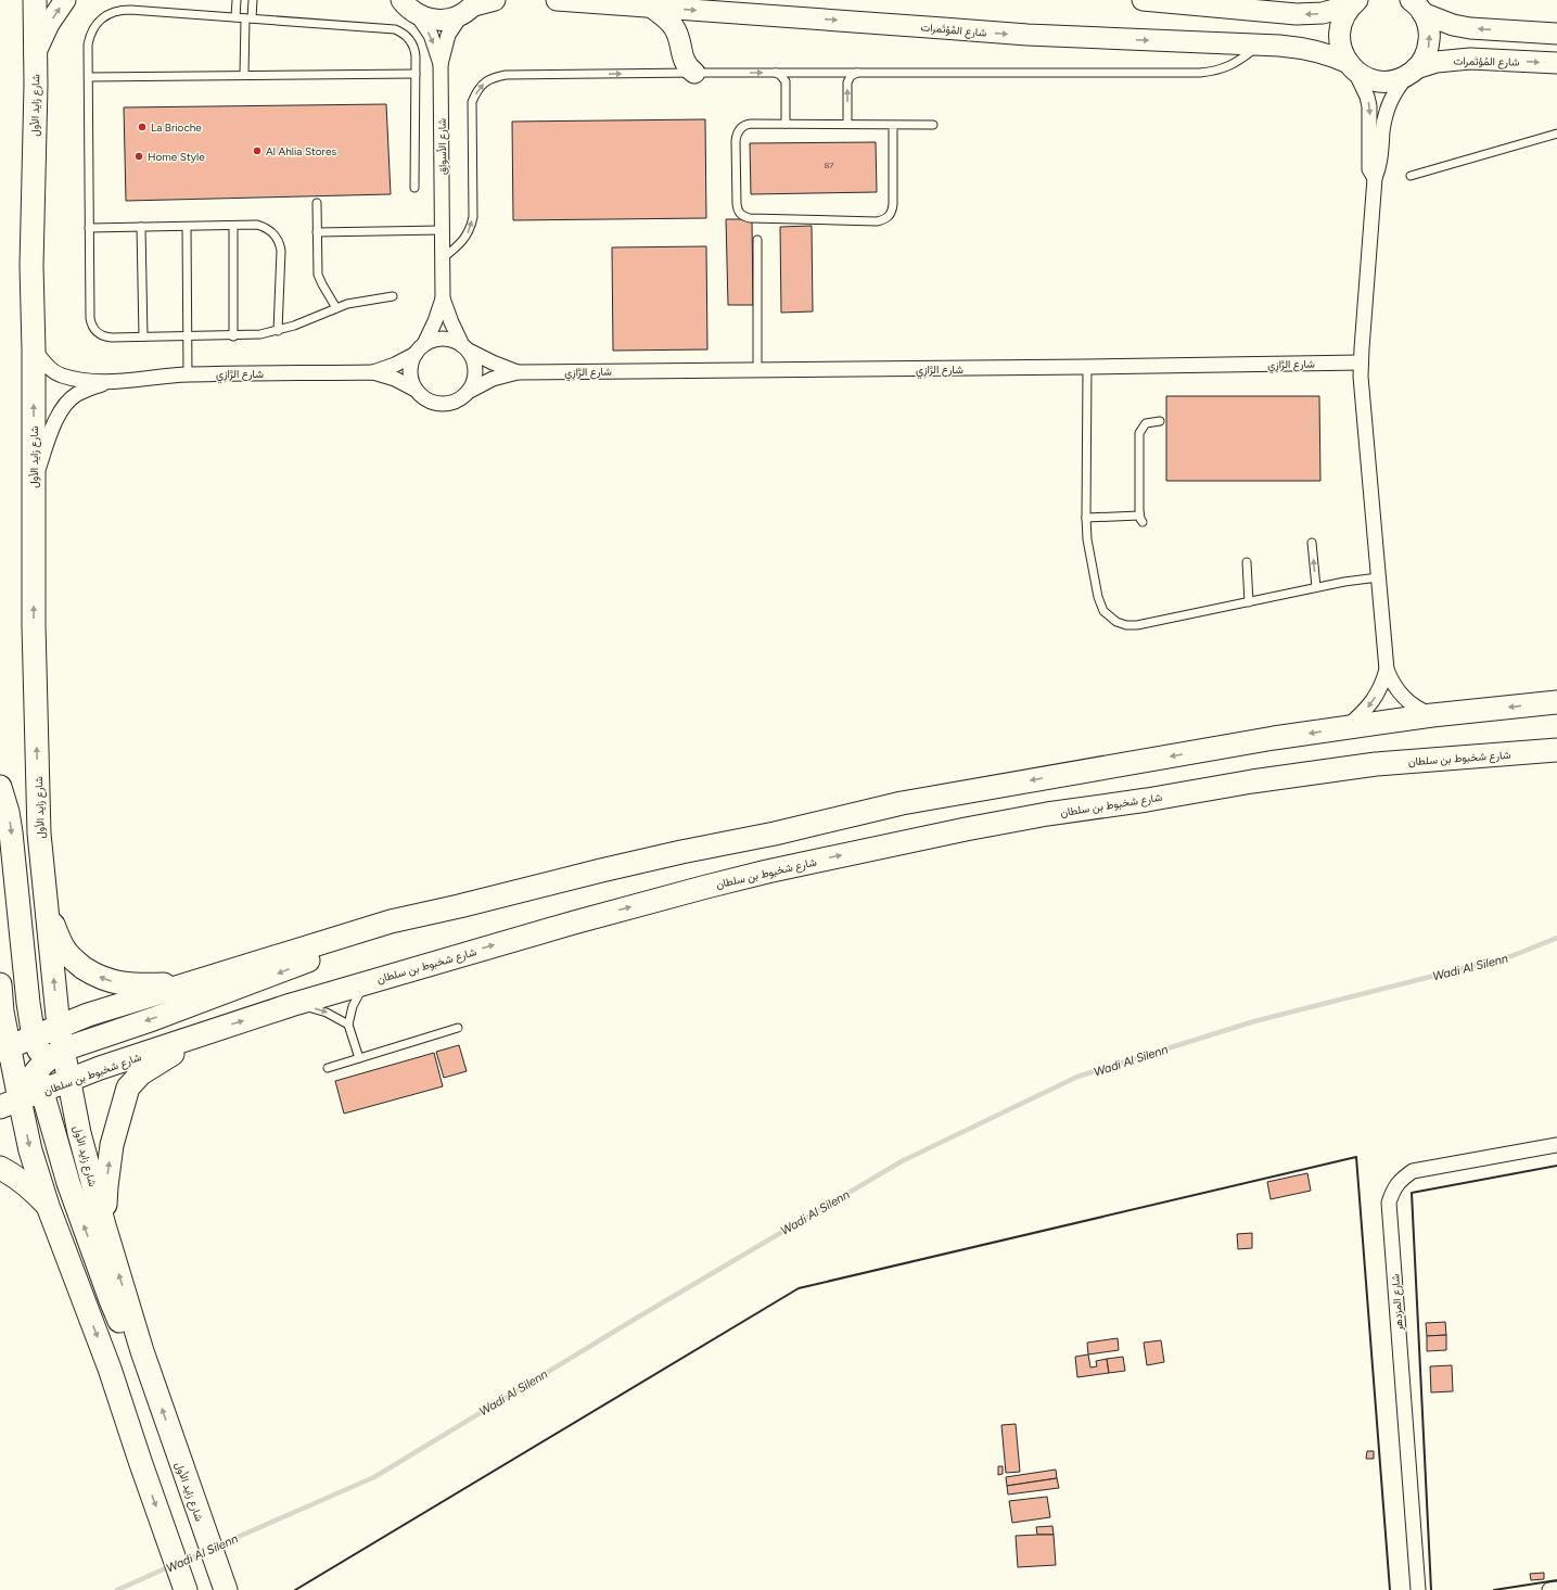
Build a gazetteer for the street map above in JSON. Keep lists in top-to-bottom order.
{
  "streets": {
    "main road": ["شارع زايد الأول", "شارع شخبوط بن سلطان"],
    "street": [
      "شارع المُؤتَمرات",
      "شارع الأسواق",
      "شارع الرَّازِي",
      "شارع المزدهر"
    ]
  },
  "crossings": [
    ["شارع زايد الأول", "شارع الرَّازِي"],
    ["شارع زايد الأول", "شارع شخبوط بن سلطان"],
    ["شارع الأسواق", "شارع الرَّازِي"]
  ],
  "water": ["Wadi Al Silenn"],
  "places": ["La Brioche", "Al Ahlia Stores", "Home Style"],
  "house_numbers": ["87"]
}
